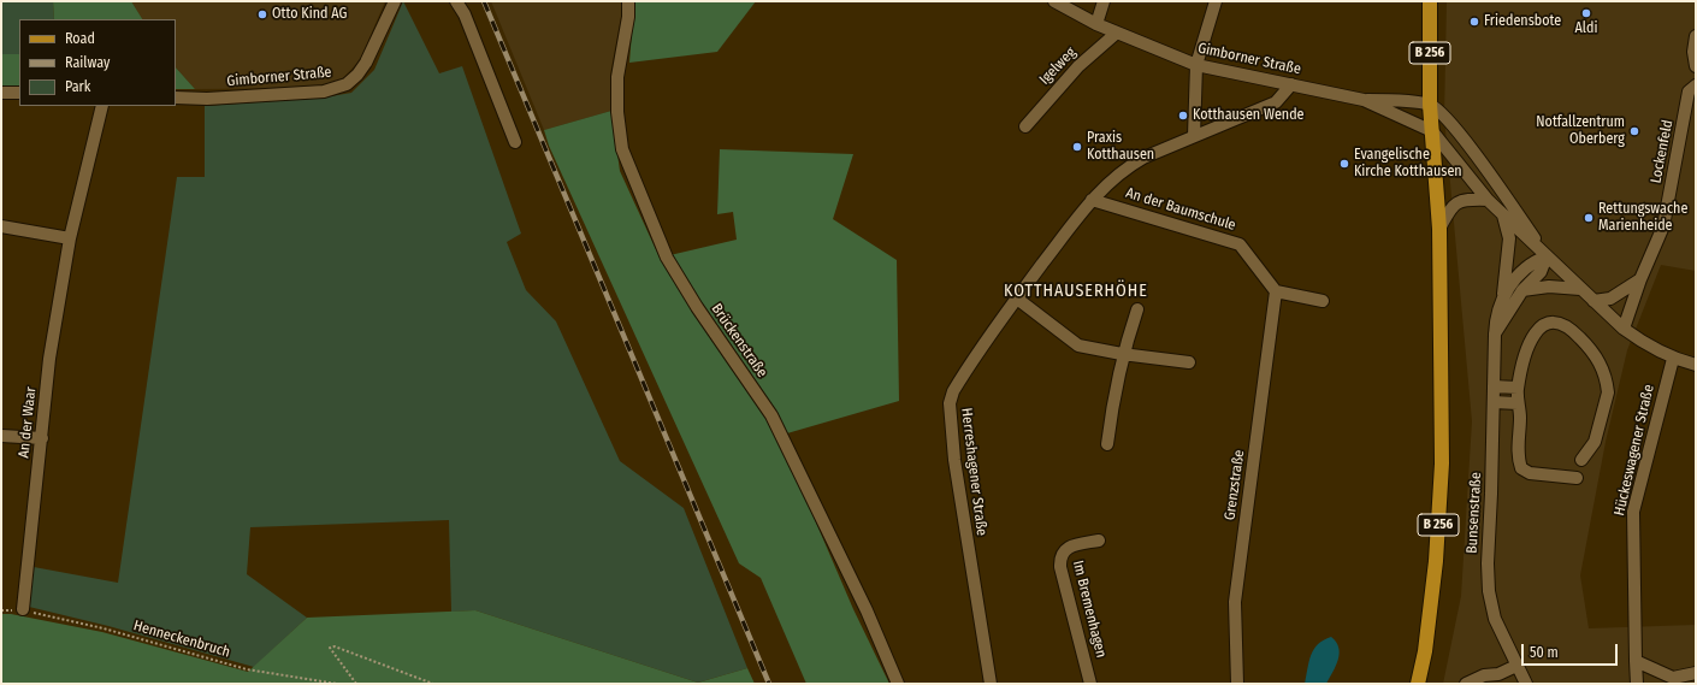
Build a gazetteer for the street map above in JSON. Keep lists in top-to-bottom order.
{
  "streets": {
    "main road": ["B 256"],
    "street": [
      "Gimborner Straße",
      "Igelweg",
      "Lockenfeld",
      "An der Baumschule",
      "Brückenstraße",
      "An der Waar",
      "Hückeswagener Straße",
      "Herreshagener Straße",
      "Grenzstraße",
      "Bunsenstraße",
      "Im Bremenhagen"
    ],
    "path": ["Henneckenbruch"]
  },
  "crossings": [
    ["B 256", "Gimborner Straße"],
    ["Gimborner Straße", "Igelweg"],
    ["Gimborner Straße", "Herreshagener Straße"],
    ["An der Baumschule", "Herreshagener Straße"],
    ["An der Baumschule", "Grenzstraße"],
    ["An der Waar", "Henneckenbruch"]
  ],
  "districts": ["KOTTHAUSERHÖHE"],
  "places": [
    "Aldi",
    "Otto Kind AG",
    "Friedensbote",
    "Kotthausen Wende",
    "Notfallzentrum Oberberg",
    "Praxis Kotthausen",
    "Evangelische Kirche Kotthausen",
    "Rettungswache Marienheide"
  ],
  "legend": ["Road", "Railway", "Park"],
  "scale_bar": "50 m"
}
